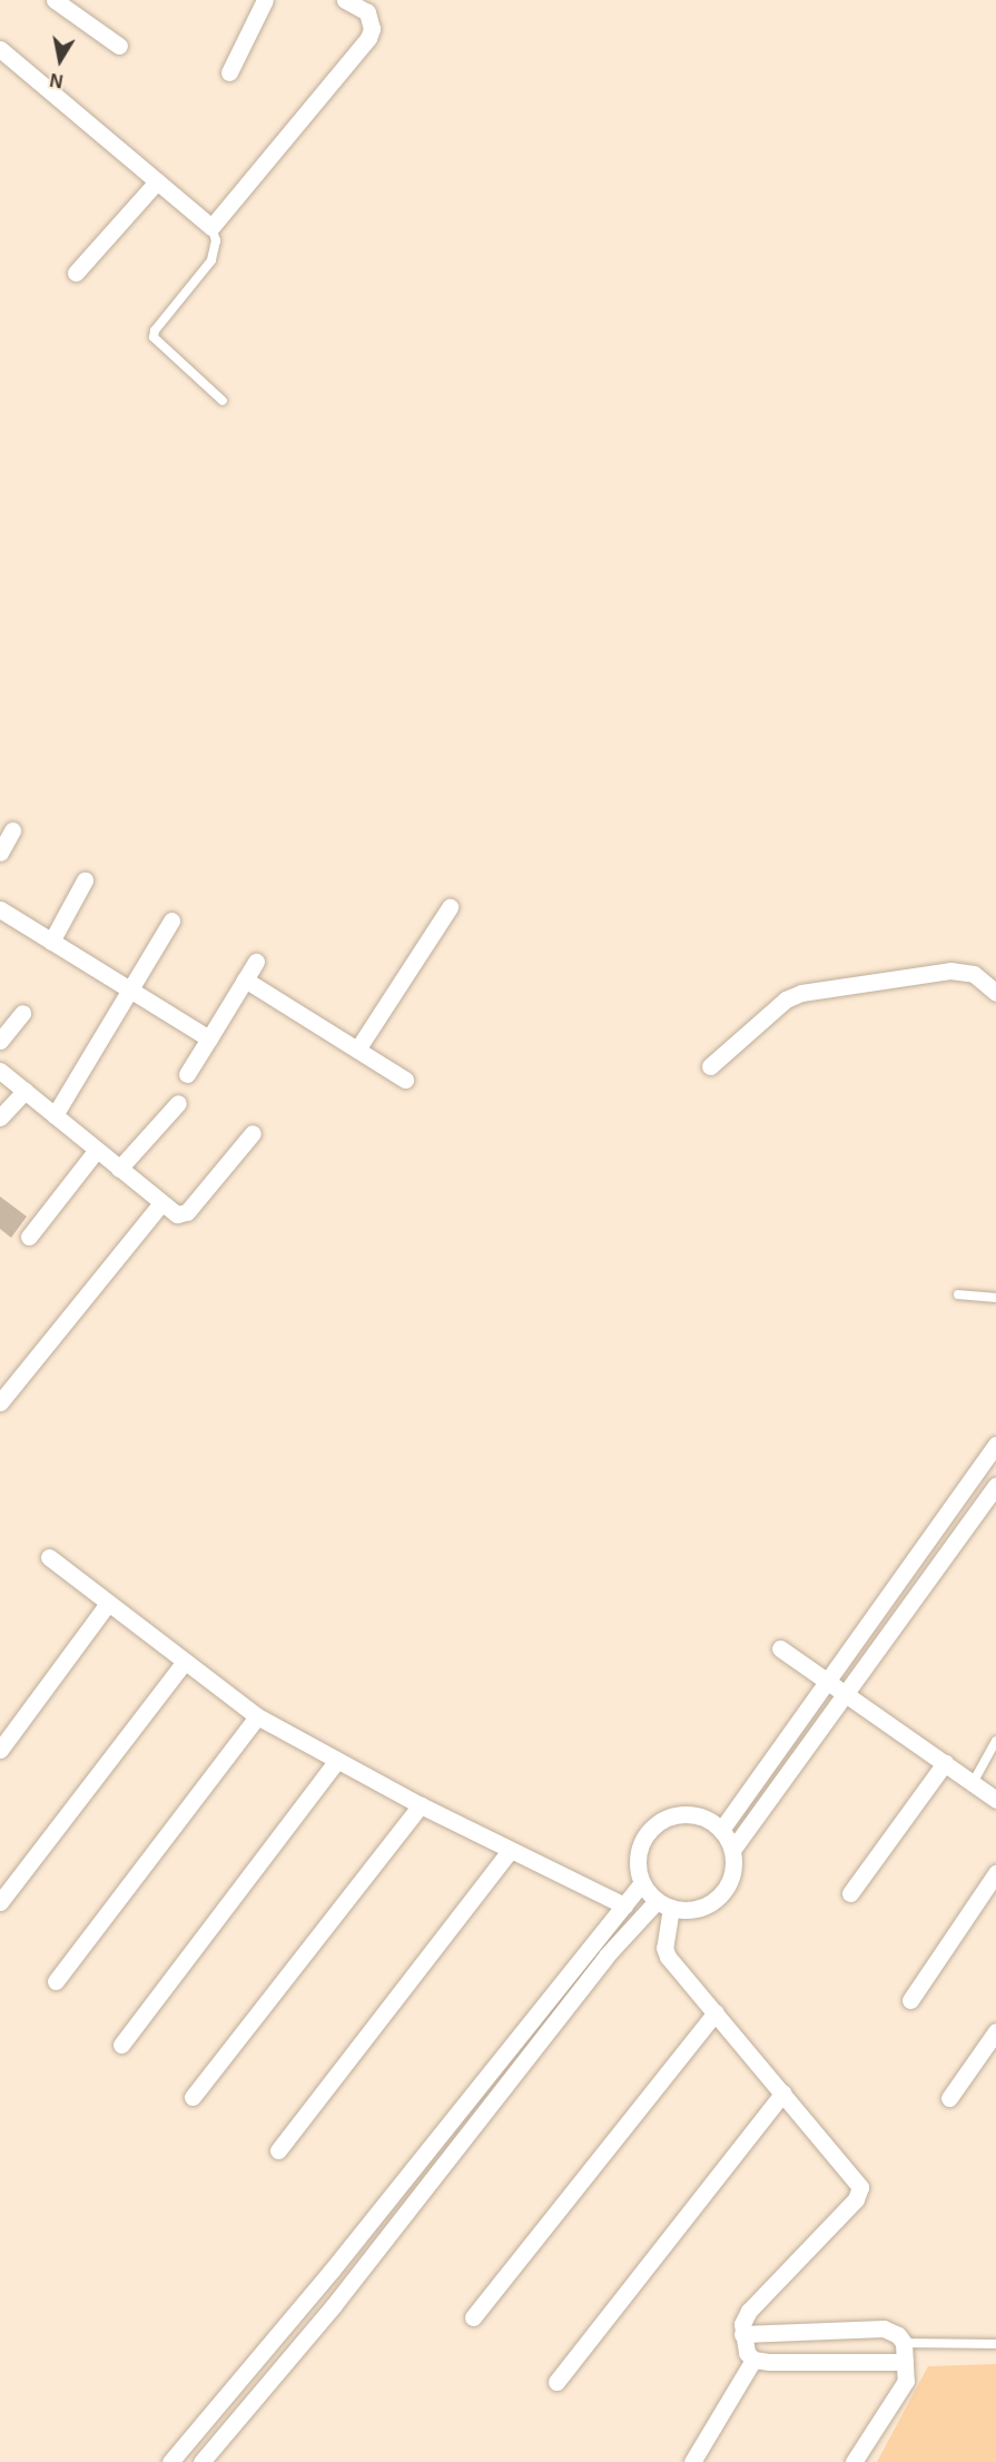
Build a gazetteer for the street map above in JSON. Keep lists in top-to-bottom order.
{
  "north": "bottom"
}
